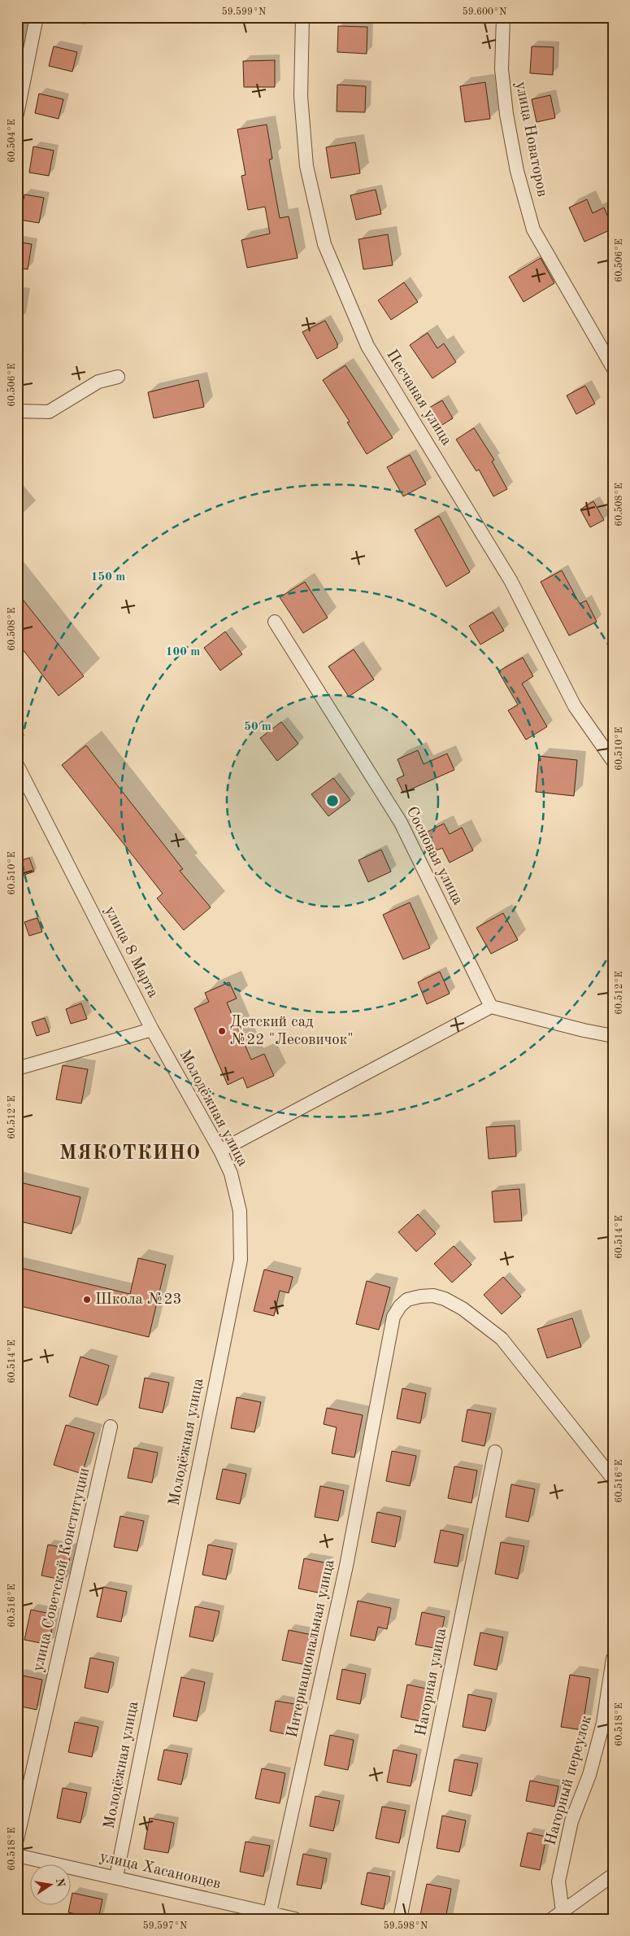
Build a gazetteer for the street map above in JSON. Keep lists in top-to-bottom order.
{
  "streets": {
    "street": [
      "улица Новаторов",
      "Песчаная улица",
      "Сосновая улица",
      "улица 8 Марта",
      "Молодёжная улица",
      "улица Советской Конституции",
      "Интернациональная улица",
      "Нагорная улица",
      "Нагорный переулок",
      "улица Хасановцев"
    ]
  },
  "crossings": [
    ["улица 8 Марта", "Молодёжная улица"],
    ["Молодёжная улица", "улица Хасановцев"],
    ["Интернациональная улица", "улица Хасановцев"]
  ],
  "districts": ["МЯКОТКИНО"],
  "places": ["Детский сад №22 \"Лесовичок\"", "Школа №23"],
  "north": "right",
  "coordinates": [
    "59.599°N",
    "59.600°N",
    "60.504°E",
    "60.506°E",
    "60.508°E",
    "60.510°E",
    "60.512°E",
    "60.514°E",
    "60.516°E",
    "60.518°E",
    "59.597°N",
    "59.598°N"
  ],
  "rings": ["150 m", "100 m", "50 m"]
}
